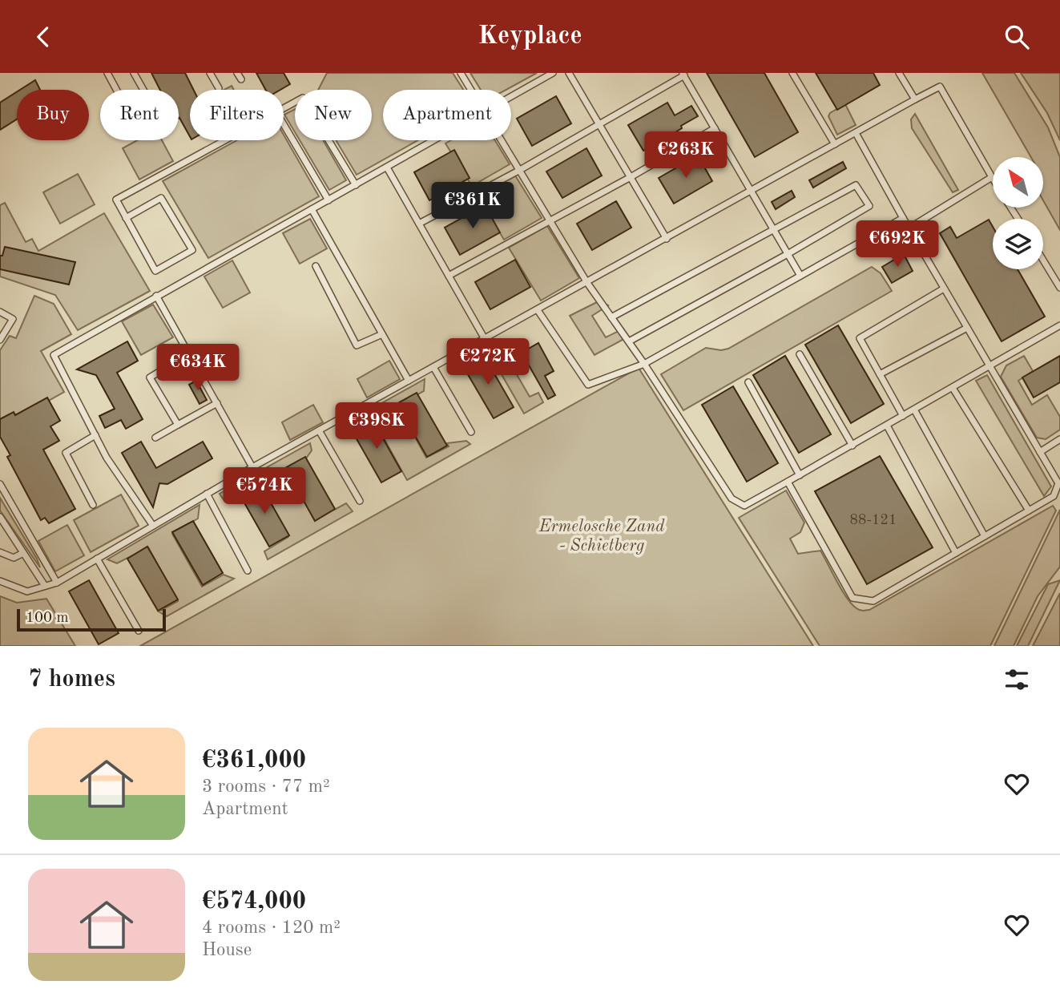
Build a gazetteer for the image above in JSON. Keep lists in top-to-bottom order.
{
  "parks": ["Ermelosche Zand - Schietberg"],
  "house_numbers": ["88-121"],
  "scale_bar": "100 m",
  "north": "top left",
  "page": {
    "header": "Keyplace",
    "chip": [
      "Buy",
      "Rent",
      "Filters",
      "New",
      "Apartment"
    ],
    "price": [
      "€263K",
      "€361K",
      "€692K",
      "€272K",
      "€634K",
      "€398K",
      "€574K"
    ],
    "scale": "100 m",
    "heading": "7 homes",
    "list": [
      {
        "name": "€361,000",
        "note": "3 rooms · 77 m² · Apartment"
      },
      {
        "name": "€574,000",
        "note": "4 rooms · 120 m² · House"
      }
    ]
  }
}
